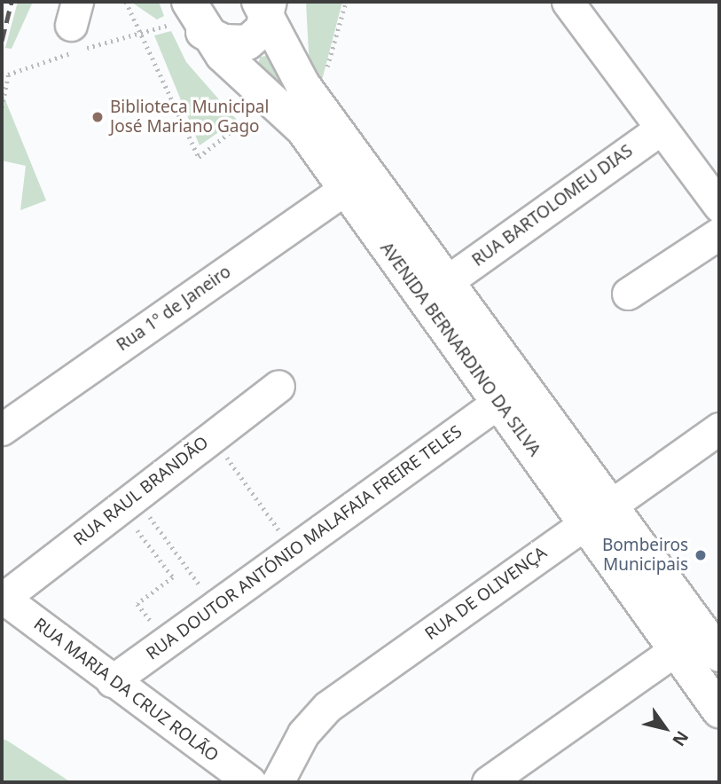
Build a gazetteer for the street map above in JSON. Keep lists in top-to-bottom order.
{
  "streets": {
    "main road": ["AVENIDA BERNARDINO DA SILVA"],
    "street": [
      "RUA BARTOLOMEU DIAS",
      "Rua 1º de Janeiro",
      "RUA RAUL BRANDÃO",
      "RUA DOUTOR ANTÓNIO MALAFAIA FREIRE TELES",
      "RUA DE OLIVENÇA",
      "RUA MARIA DA CRUZ ROLÃO"
    ]
  },
  "crossings": [
    ["RUA BARTOLOMEU DIAS", "AVENIDA BERNARDINO DA SILVA"],
    ["Rua 1º de Janeiro", "AVENIDA BERNARDINO DA SILVA"],
    ["AVENIDA BERNARDINO DA SILVA", "RUA DOUTOR ANTÓNIO MALAFAIA FREIRE TELES"],
    ["AVENIDA BERNARDINO DA SILVA", "RUA DE OLIVENÇA"],
    ["RUA RAUL BRANDÃO", "RUA MARIA DA CRUZ ROLÃO"],
    ["RUA DOUTOR ANTÓNIO MALAFAIA FREIRE TELES", "RUA MARIA DA CRUZ ROLÃO"]
  ],
  "places": ["Biblioteca Municipal José Mariano Gago", "Bombeiros Municipais"],
  "north": "bottom right"
}
